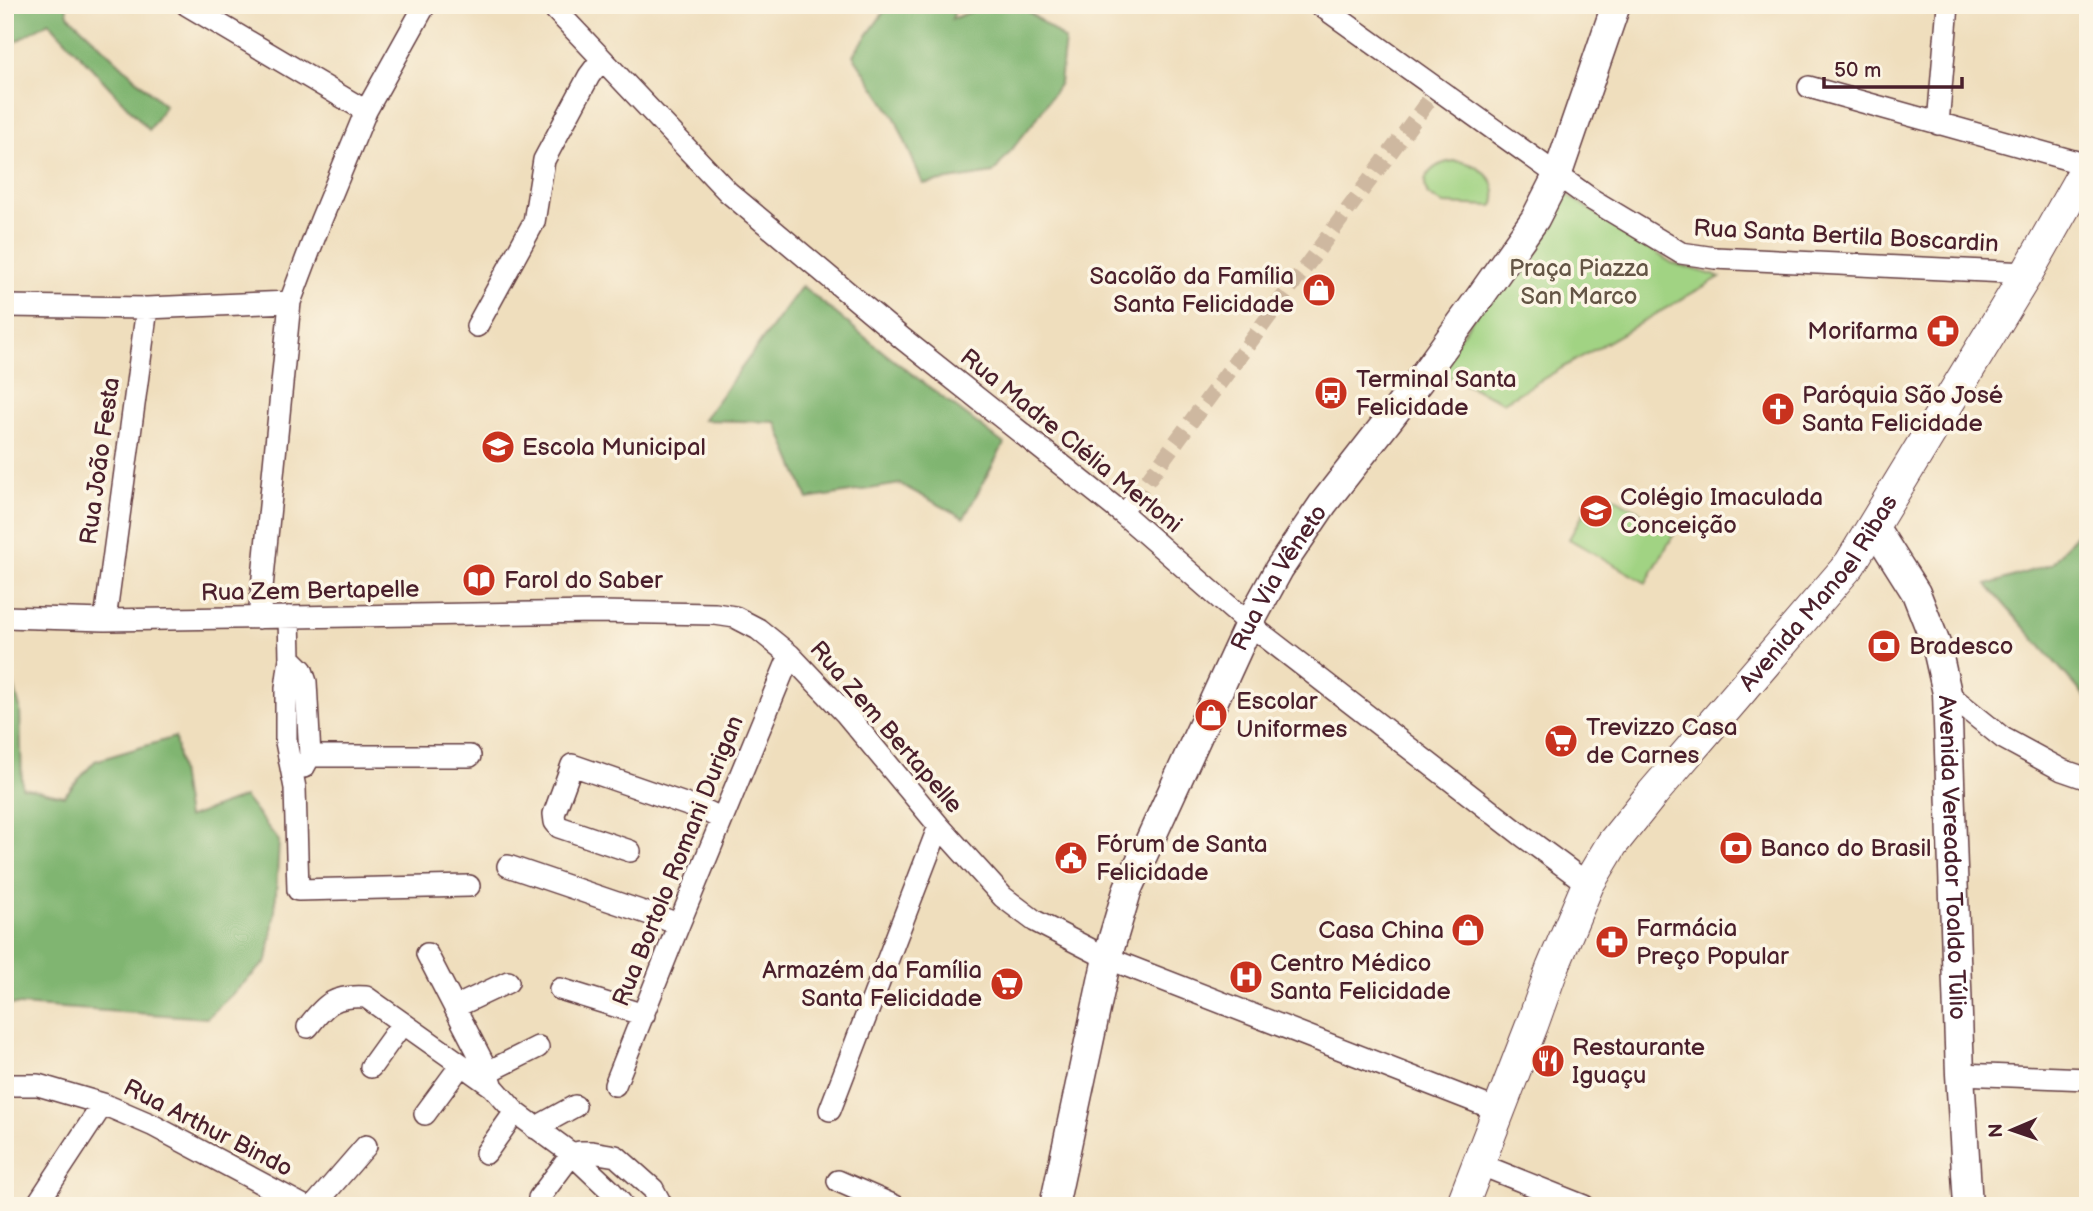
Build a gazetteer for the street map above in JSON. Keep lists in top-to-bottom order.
{
  "streets": {
    "main road": ["Rua Via Vêneto", "Avenida Manoel Ribas", "Avenida Vereador Toaldo Túlio"],
    "street": [
      "Rua Santa Bertila Boscardin",
      "Rua Madre Clélia Merloni",
      "Rua João Festa",
      "Rua Zem Bertapelle",
      "Rua Bortolo Romani Durigan",
      "Rua Arthur Bindo"
    ]
  },
  "crossings": [
    ["Rua Santa Bertila Boscardin", "Rua Via Vêneto"],
    ["Rua Santa Bertila Boscardin", "Avenida Manoel Ribas"],
    ["Rua Madre Clélia Merloni", "Rua Via Vêneto"],
    ["Rua Madre Clélia Merloni", "Avenida Manoel Ribas"],
    ["Rua João Festa", "Rua Zem Bertapelle"],
    ["Rua Via Vêneto", "Rua Zem Bertapelle"],
    ["Rua Zem Bertapelle", "Avenida Manoel Ribas"],
    ["Rua Zem Bertapelle", "Rua Bortolo Romani Durigan"],
    ["Avenida Manoel Ribas", "Avenida Vereador Toaldo Túlio"]
  ],
  "parks": ["Praça Piazza San Marco"],
  "places": {
    "shop": ["Sacolão da Família Santa Felicidade", "Escolar Uniformes", "Casa China"],
    "pharmacy": ["Morifarma", "Farmácia Preço Popular"],
    "bus stop": ["Terminal Santa Felicidade"],
    "church": ["Paróquia São José Santa Felicidade"],
    "school or university": ["Escola Municipal", "Colégio Imaculada Conceição"],
    "library": ["Farol do Saber"],
    "bank": ["Bradesco", "Banco do Brasil"],
    "supermarket": ["Trevizzo Casa de Carnes", "Armazém da Família Santa Felicidade"],
    "public building": ["Fórum de Santa Felicidade"],
    "hospital": ["Centro Médico Santa Felicidade"],
    "restaurant": ["Restaurante Iguaçu"]
  },
  "scale_bar": "50 m",
  "north": "left"
}
